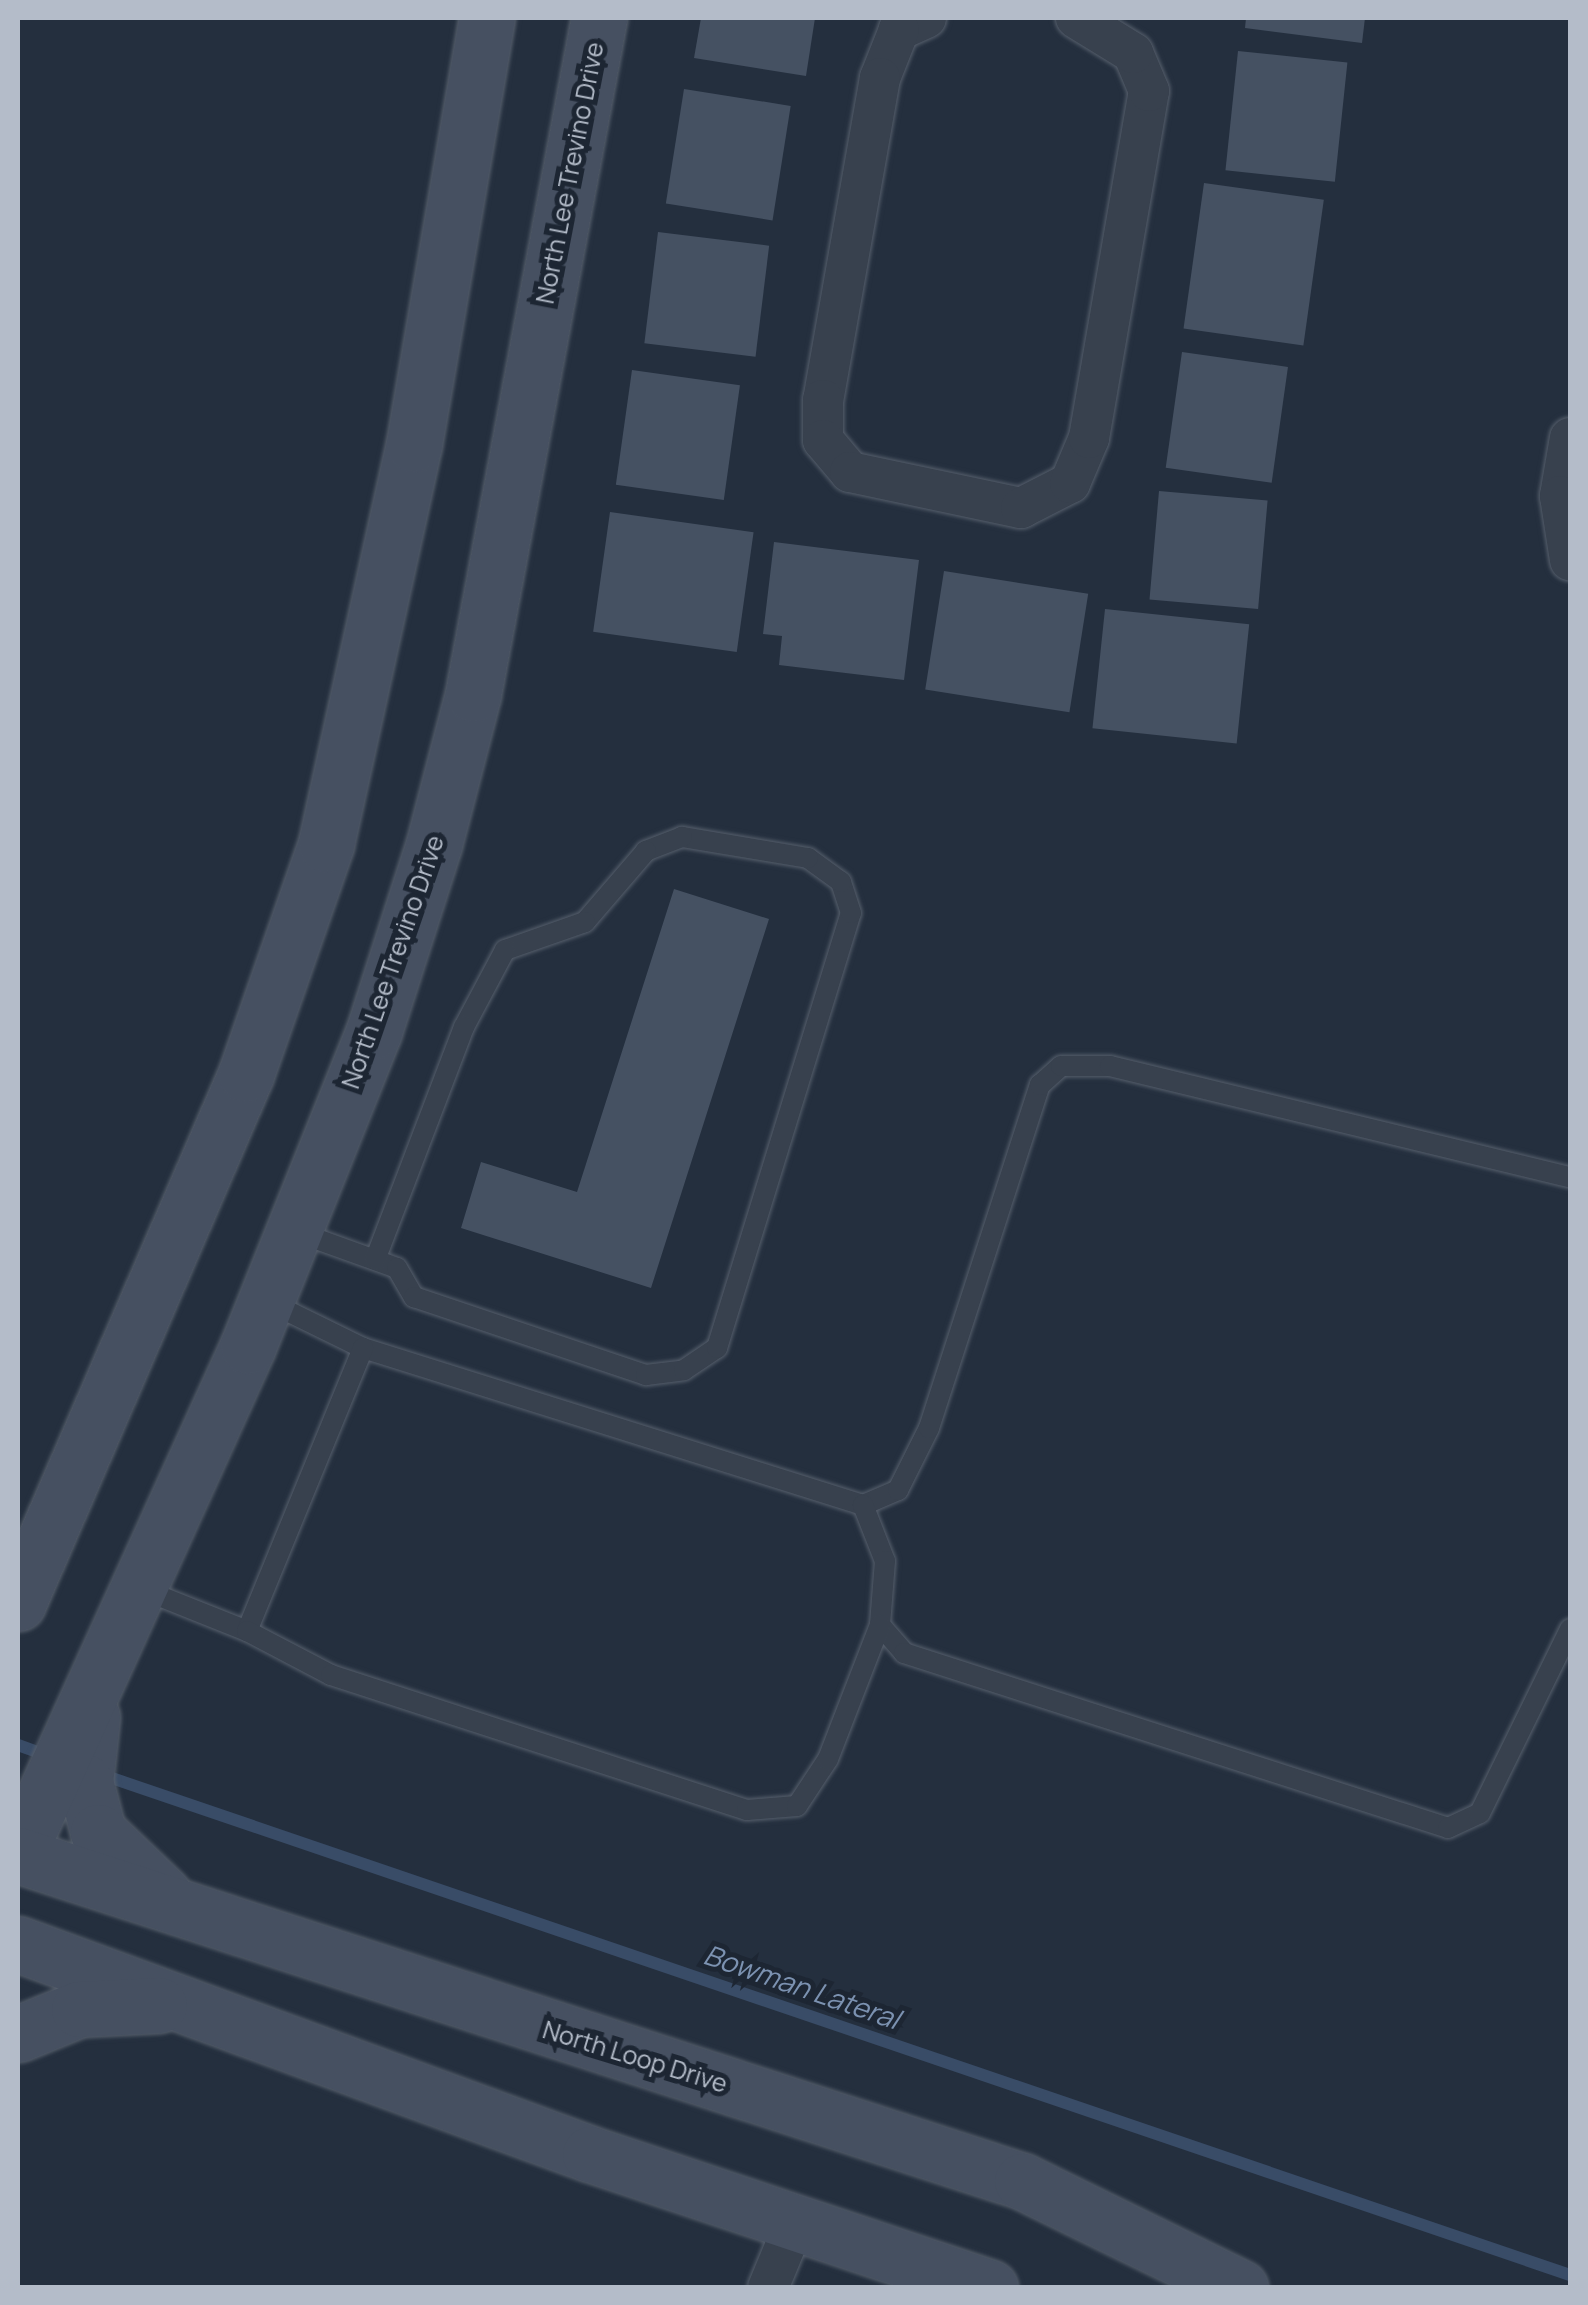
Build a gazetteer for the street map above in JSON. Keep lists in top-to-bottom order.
{
  "streets": {
    "main road": ["North Lee Trevino Drive", "North Loop Drive"]
  },
  "crossings": [
    ["North Lee Trevino Drive", "North Loop Drive"]
  ],
  "water": ["Bowman Lateral"]
}
